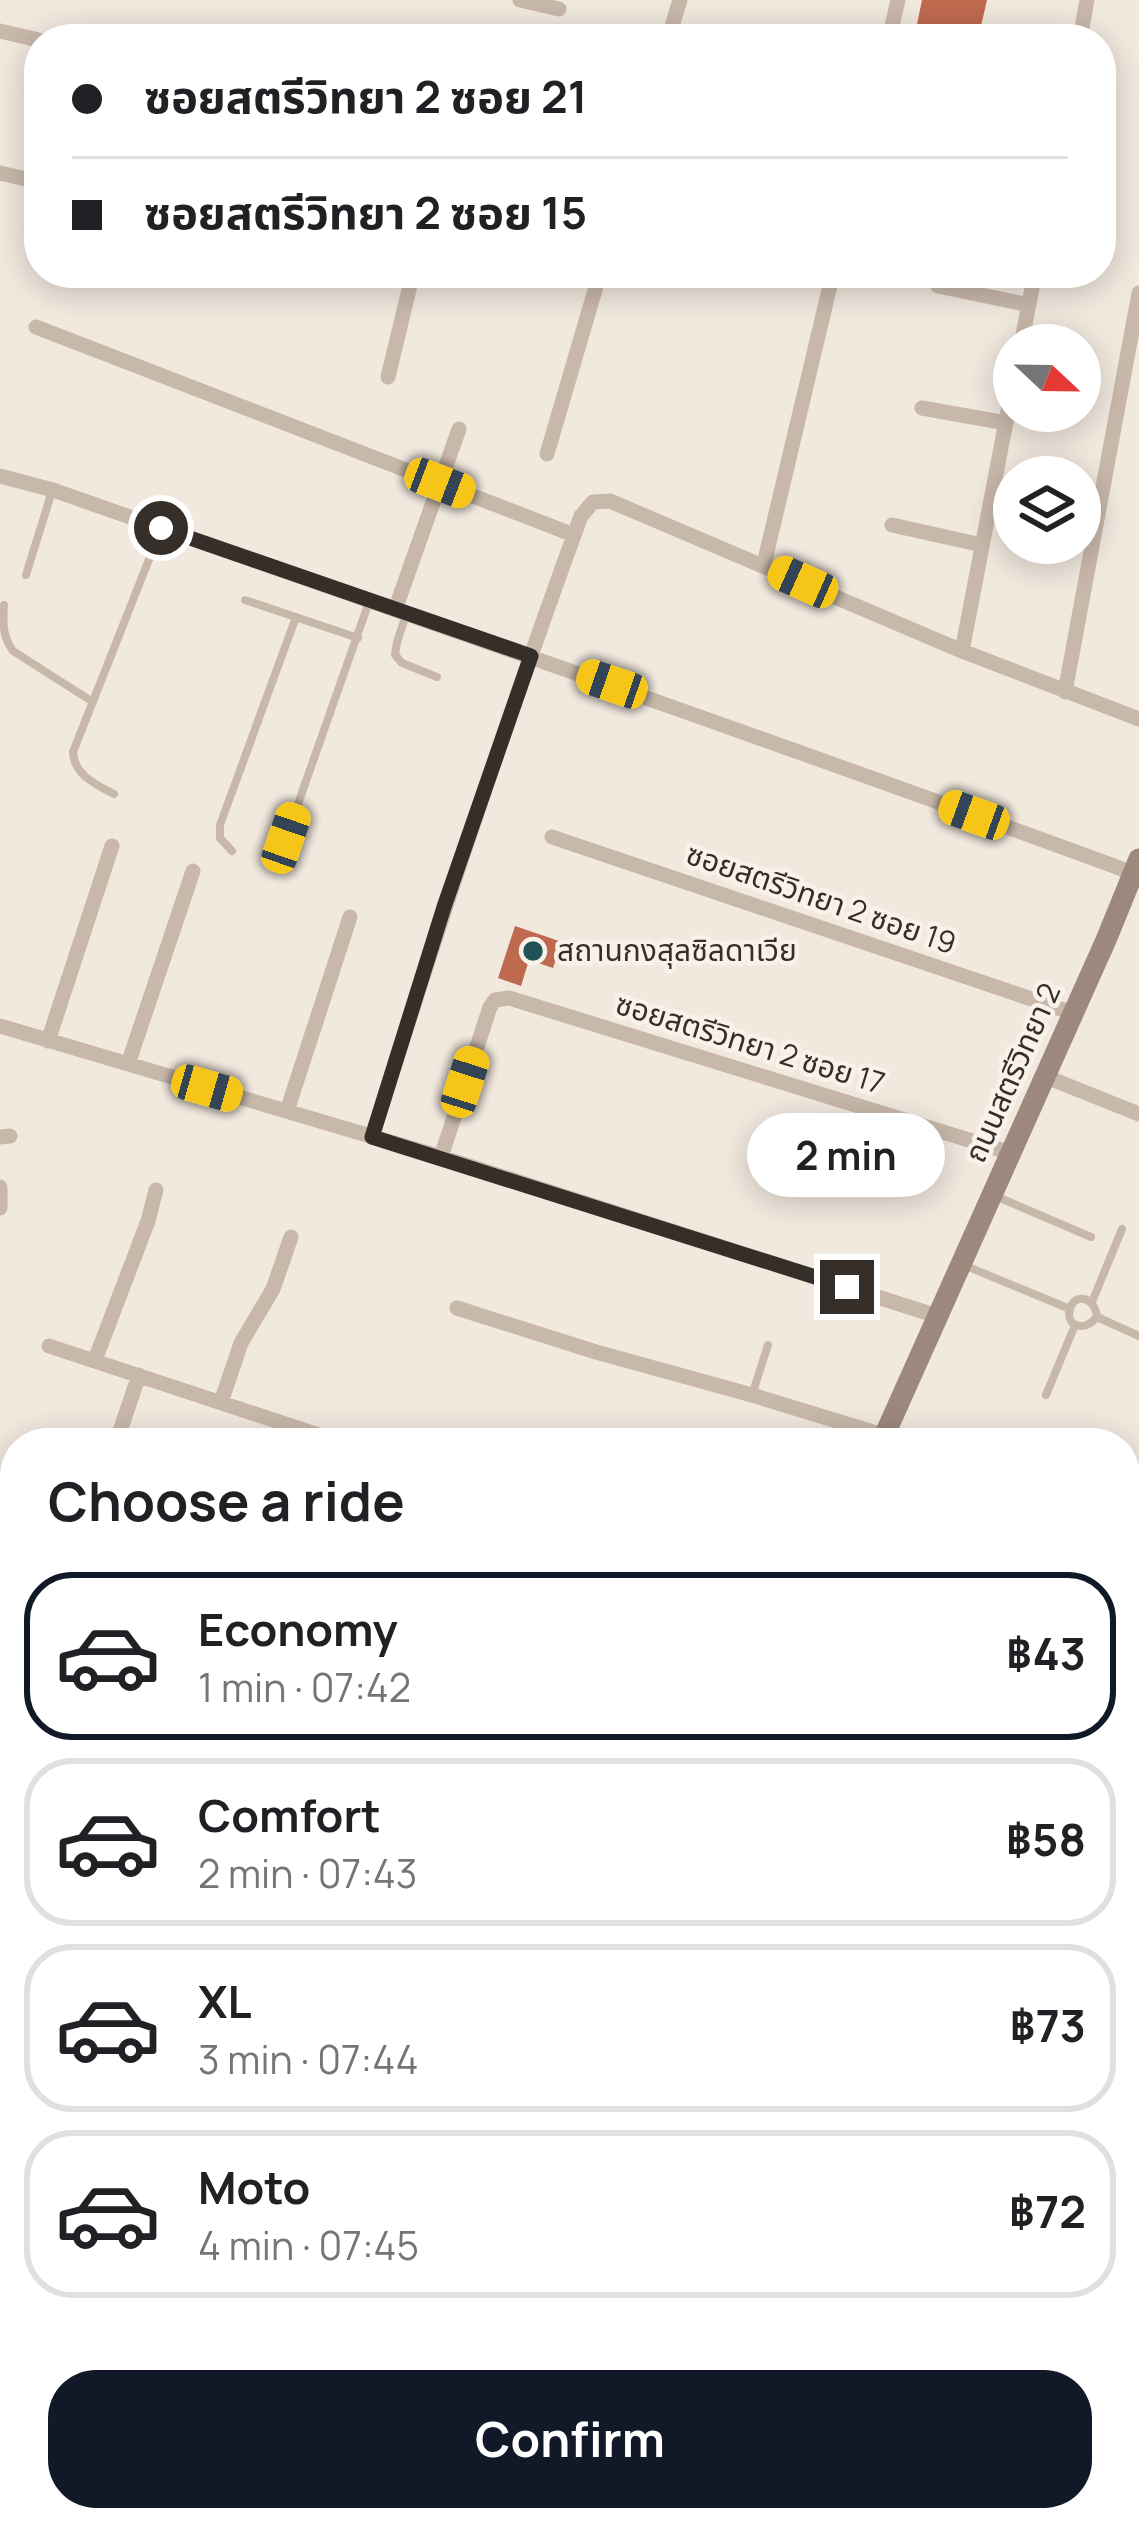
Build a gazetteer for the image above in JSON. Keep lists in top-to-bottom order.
{
  "streets": {
    "street": ["ซอยสตรีวิทยา 2 ซอย 19", "ซอยสตรีวิทยา 2 ซอย 17", "ถนนสตรีวิทยา 2"]
  },
  "crossings": [
    ["ซอยสตรีวิทยา 2 ซอย 19", "ถนนสตรีวิทยา 2"],
    ["ซอยสตรีวิทยา 2 ซอย 17", "ถนนสตรีวิทยา 2"]
  ],
  "places": ["สถานกงสุลซิลดาเวีย"],
  "north": "right",
  "page": {
    "banner": ["ซอยสตรีวิทยา 2 ซอย 21", "ซอยสตรีวิทยา 2 ซอย 15"],
    "bubble": "2 min",
    "heading": "Choose a ride",
    "list": [
      {
        "name": "Economy",
        "note": "1 min · 07:42",
        "value": "฿43"
      },
      {
        "name": "Comfort",
        "note": "2 min · 07:43",
        "value": "฿58"
      },
      {
        "name": "XL",
        "note": "3 min · 07:44",
        "value": "฿73"
      },
      {
        "name": "Moto",
        "note": "4 min · 07:45",
        "value": "฿72"
      }
    ],
    "buttons": "Confirm"
  }
}
